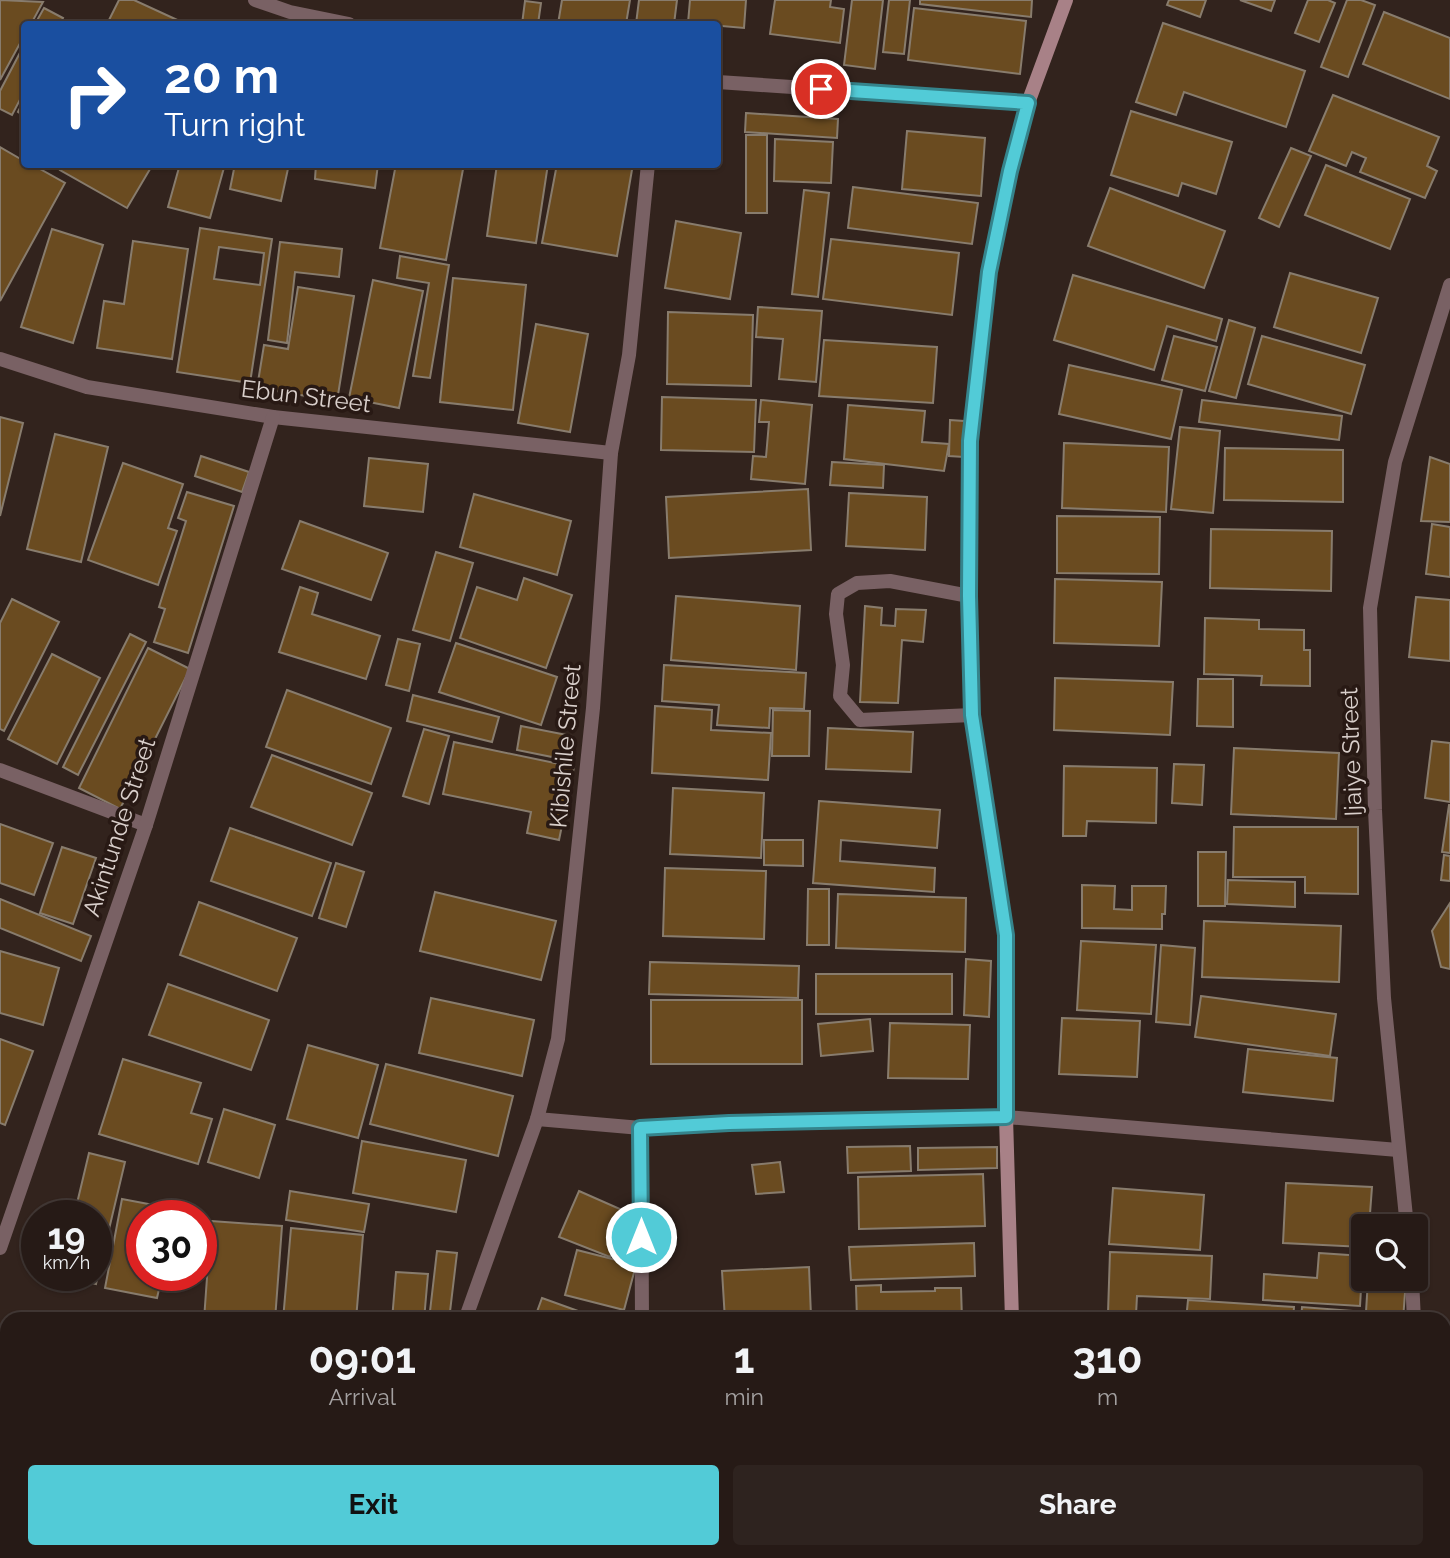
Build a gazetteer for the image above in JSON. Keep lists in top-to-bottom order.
{
  "streets": {
    "street": [
      "Ebun Street",
      "Kibishile Street",
      "Ijaiye Street",
      "Akintunde Street"
    ]
  },
  "crossings": [
    ["Ebun Street", "Kibishile Street"],
    ["Ebun Street", "Akintunde Street"]
  ],
  "page": {
    "turn": ["20 m", "Turn right"],
    "speed": "19 km/h",
    "limit": "30",
    "eta": [
      "09:01",
      "Arrival",
      "1",
      "min",
      "310",
      "m"
    ],
    "buttons": ["Exit", "Share"]
  }
}
